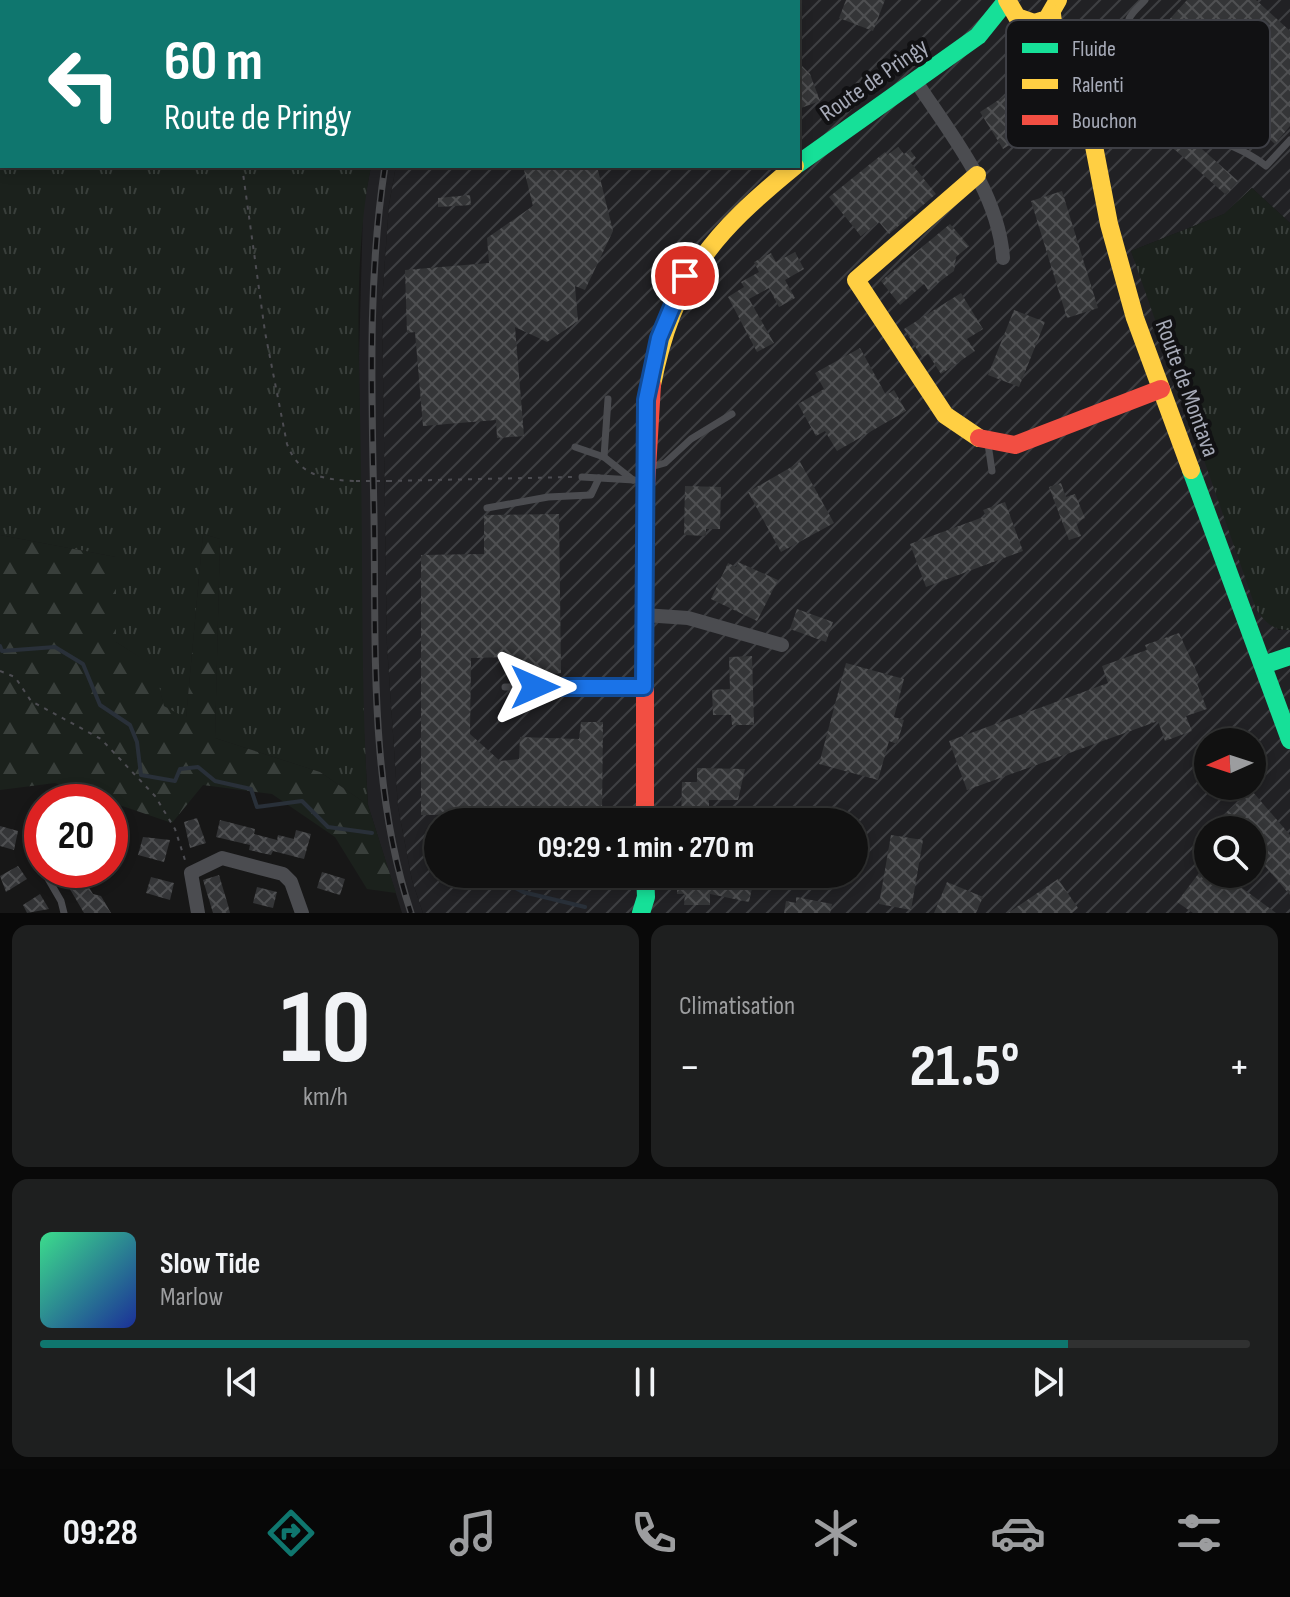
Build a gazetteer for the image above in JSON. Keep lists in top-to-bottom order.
{
  "streets": {
    "street": ["Route de Pringy", "Route de Montava"]
  },
  "legend": ["Fluide", "Ralenti", "Bouchon"],
  "north": "left",
  "page": {
    "turn": ["60 m", "Route de Pringy"],
    "limit": "20",
    "trip": "09:29 · 1 min · 270 m",
    "tile": [
      ["10", "km/h"],
      "Climatisation"
    ],
    "heat": ["−", "21.5°", "+"],
    "song": ["Slow Tide", "Marlow"],
    "tabs": "09:28"
  }
}
